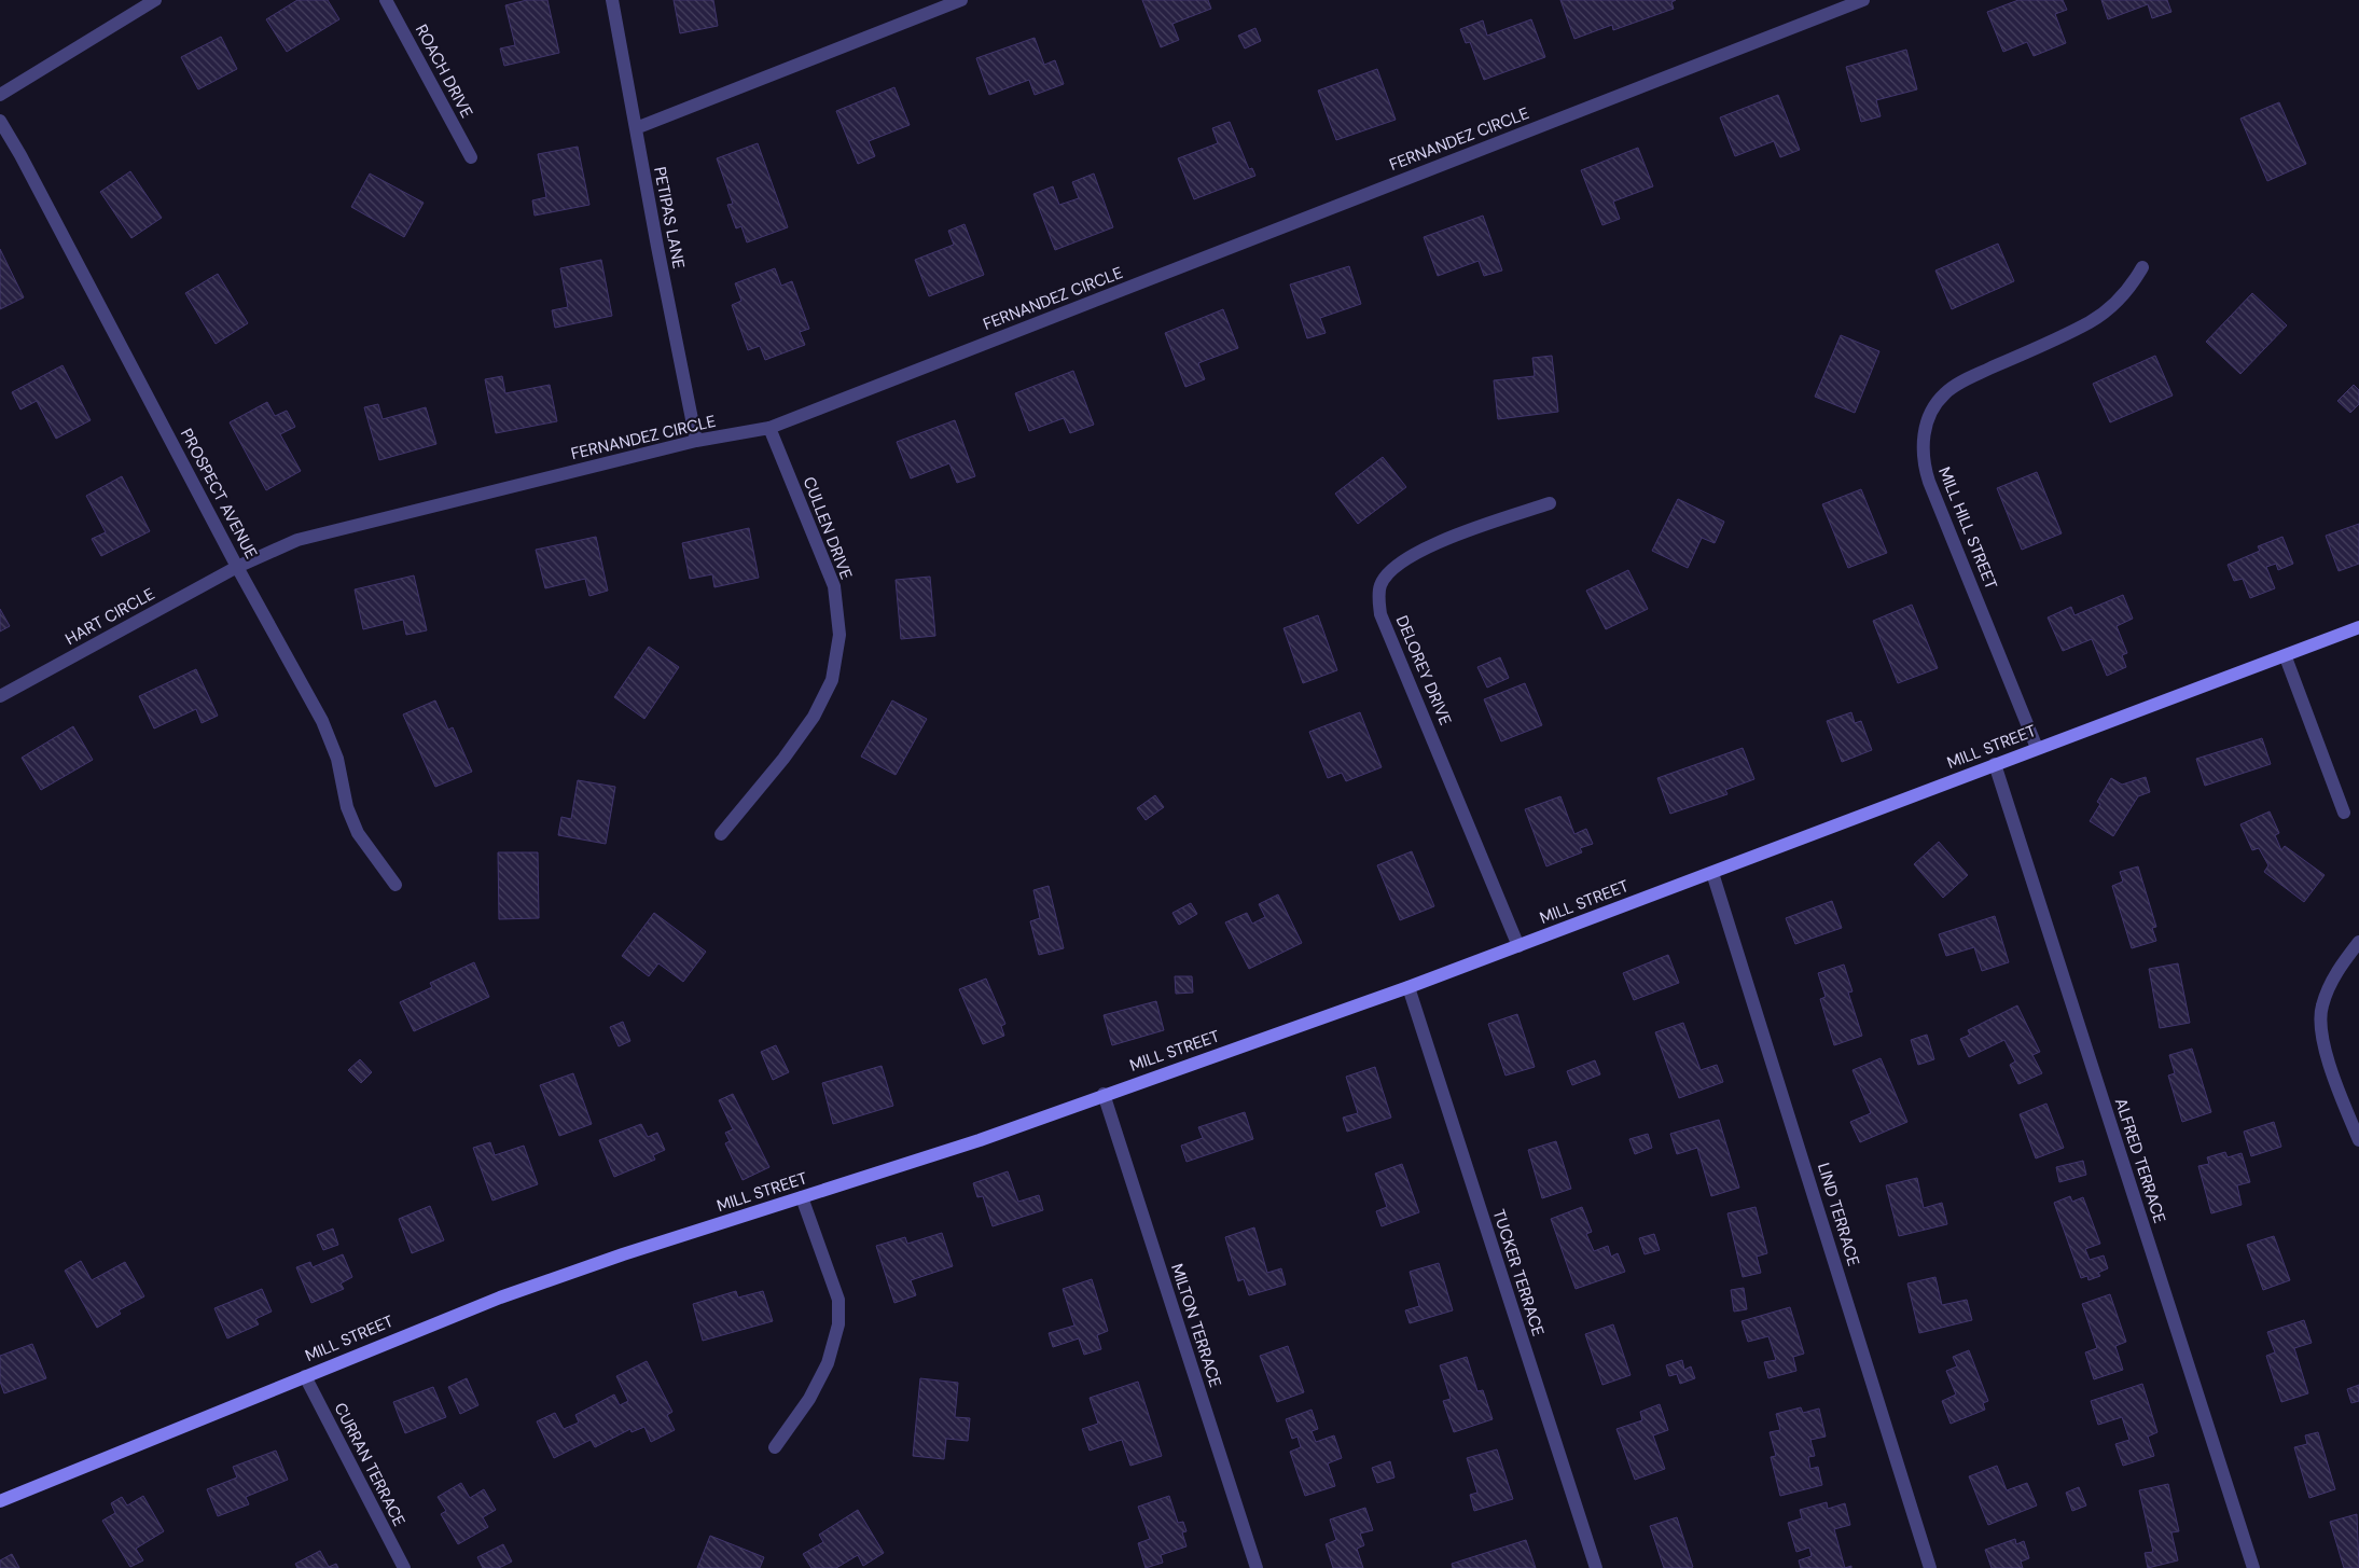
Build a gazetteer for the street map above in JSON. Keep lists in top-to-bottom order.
{
  "streets": {
    "street": [
      "ROACH DRIVE",
      "FERNANDEZ CIRCLE",
      "PETIPAS LANE",
      "PROSPECT AVENUE",
      "CULLEN DRIVE",
      "MILL HILL STREET",
      "HART CIRCLE",
      "DELOREY DRIVE",
      "MILL STREET",
      "ALFRED TERRACE",
      "LIND TERRACE",
      "TUCKER TERRACE",
      "MILTON TERRACE",
      "CURRAN TERRACE"
    ]
  },
  "crossings": [
    ["FERNANDEZ CIRCLE", "PETIPAS LANE"],
    ["FERNANDEZ CIRCLE", "PROSPECT AVENUE"],
    ["FERNANDEZ CIRCLE", "CULLEN DRIVE"],
    ["FERNANDEZ CIRCLE", "HART CIRCLE"],
    ["PROSPECT AVENUE", "HART CIRCLE"],
    ["MILL HILL STREET", "MILL STREET"],
    ["DELOREY DRIVE", "MILL STREET"],
    ["MILL STREET", "ALFRED TERRACE"],
    ["MILL STREET", "LIND TERRACE"],
    ["MILL STREET", "TUCKER TERRACE"],
    ["MILL STREET", "MILTON TERRACE"],
    ["MILL STREET", "CURRAN TERRACE"]
  ]
}
